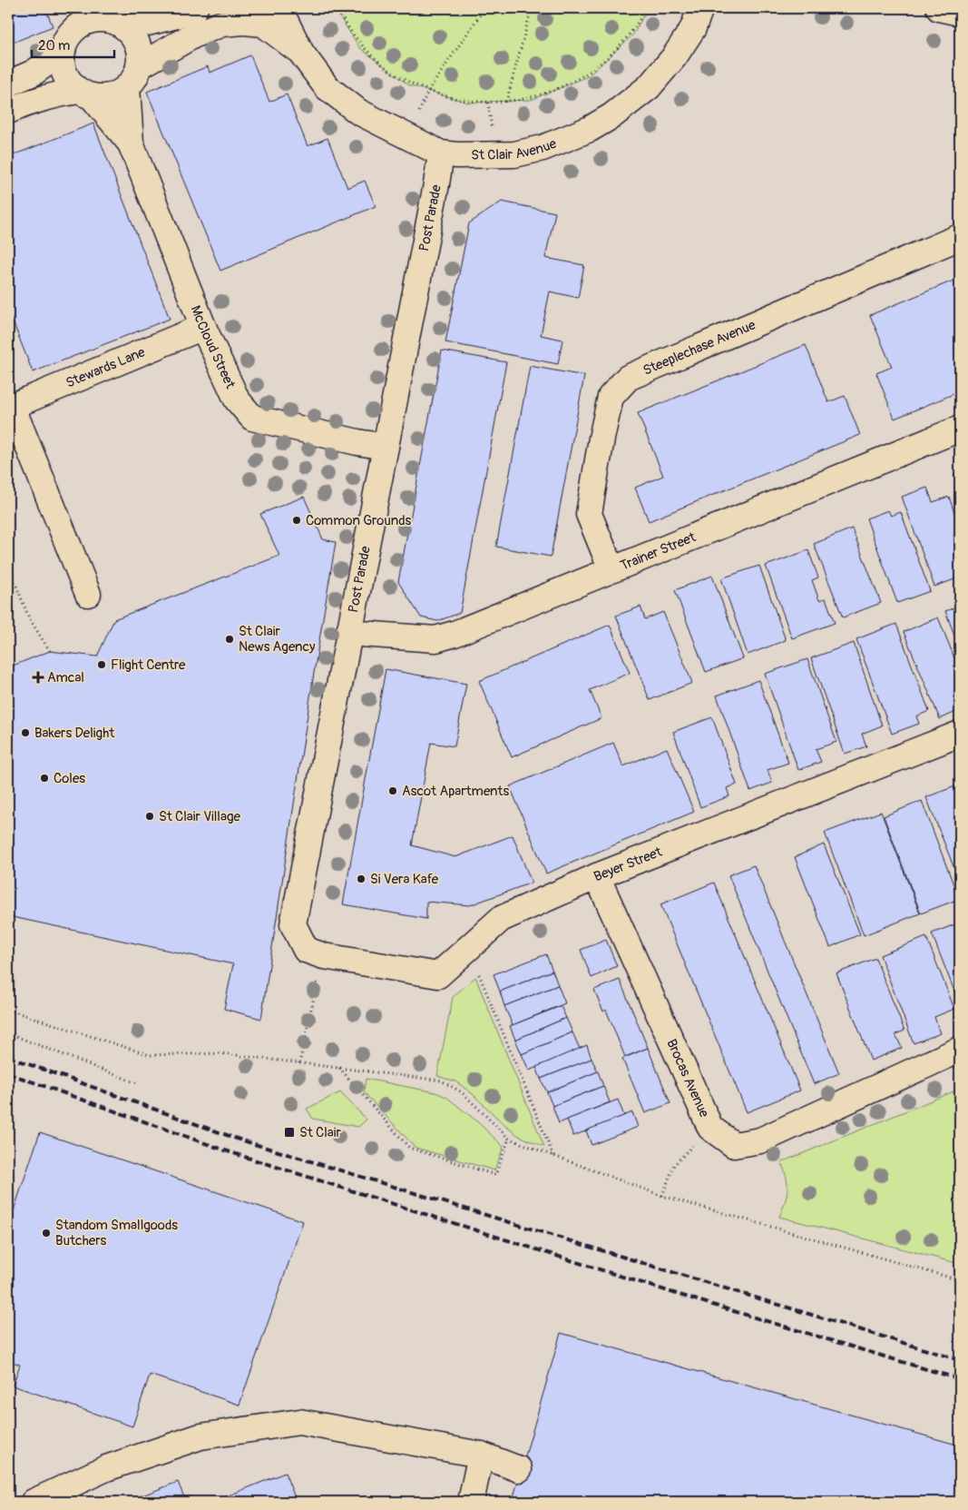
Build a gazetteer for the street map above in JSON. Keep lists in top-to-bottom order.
{
  "streets": {
    "street": [
      "St Clair Avenue",
      "Post Parade",
      "McCloud Street",
      "Steeplechase Avenue",
      "Stewards Lane",
      "Trainer Street",
      "Beyer Street",
      "Brocas Avenue"
    ]
  },
  "crossings": [
    ["St Clair Avenue", "Post Parade"],
    ["St Clair Avenue", "McCloud Street"],
    ["Post Parade", "McCloud Street"],
    ["Post Parade", "Trainer Street"],
    ["Post Parade", "Beyer Street"],
    ["McCloud Street", "Stewards Lane"],
    ["Steeplechase Avenue", "Trainer Street"],
    ["Beyer Street", "Brocas Avenue"]
  ],
  "places": {
    "other": [
      "Common Grounds",
      "St Clair News Agency",
      "Flight Centre",
      "Bakers Delight",
      "Coles",
      "Ascot Apartments",
      "St Clair Village",
      "Si Vera Kafe",
      "Standom Smallgoods Butchers"
    ],
    "health": ["Amcal"],
    "transit": ["St Clair"]
  },
  "scale_bar": "20 m"
}
